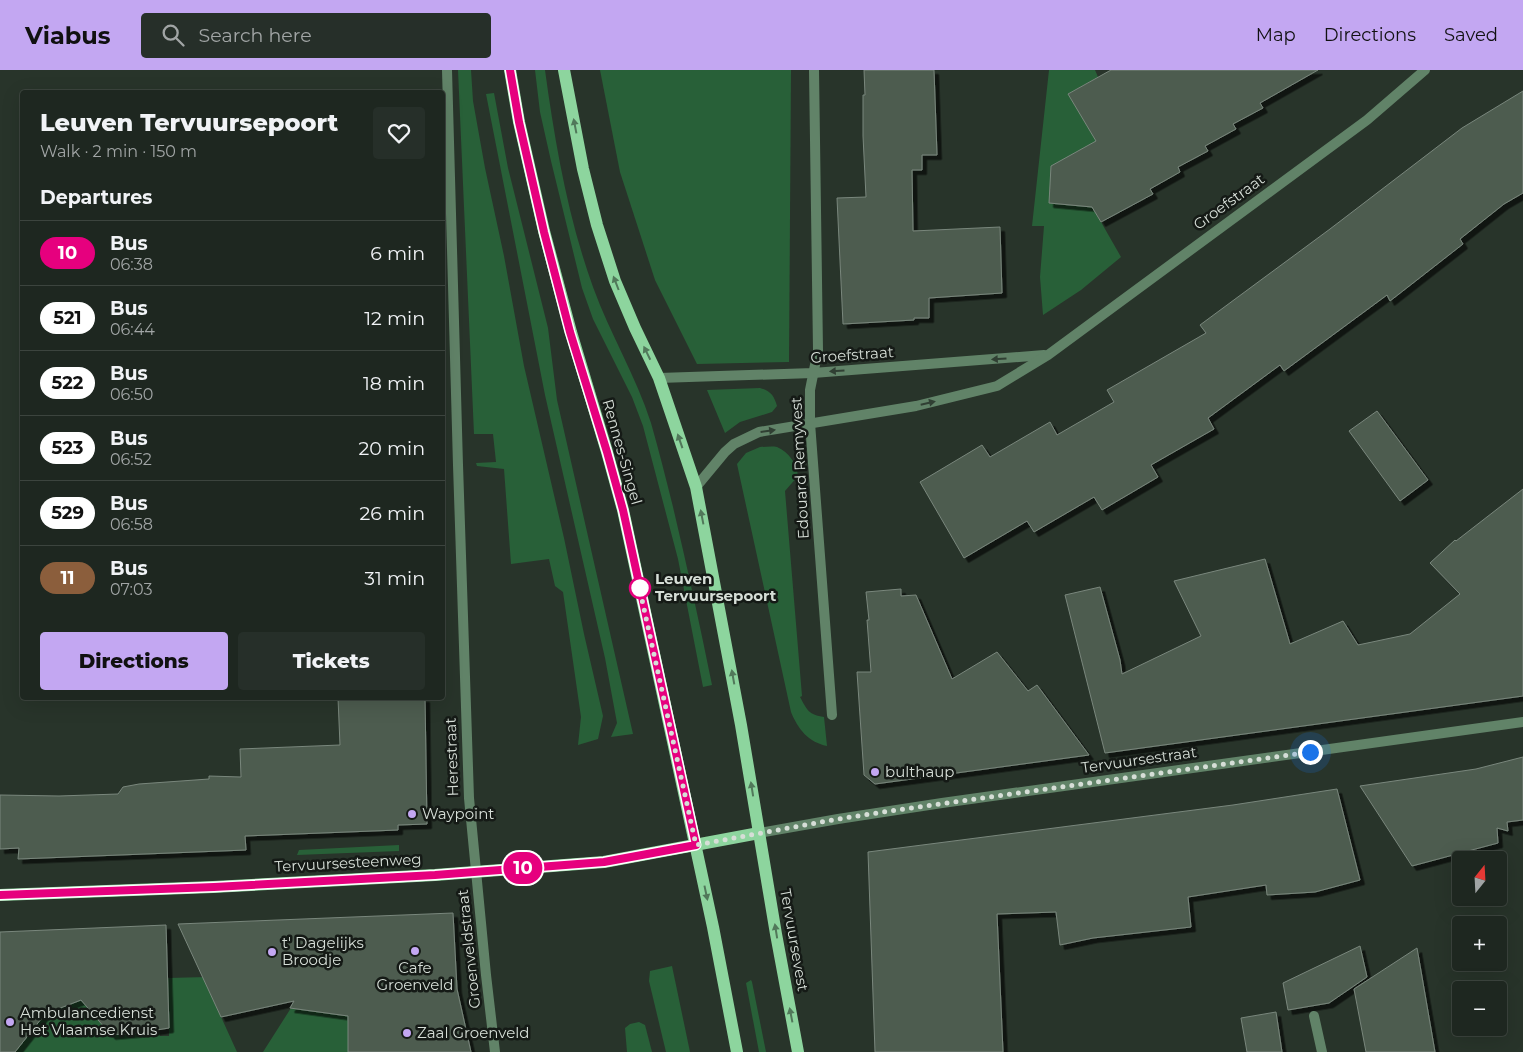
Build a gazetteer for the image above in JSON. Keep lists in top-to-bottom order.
{
  "streets": {
    "main road": ["Rennes-Singel", "Tervuursesteenweg", "Tervuursevest"],
    "street": [
      "Groefstraat",
      "Edouard Remyvest",
      "Herestraat",
      "Tervuursestraat",
      "Groenveldstraat"
    ]
  },
  "crossings": [
    ["Groefstraat", "Edouard Remyvest"],
    ["Rennes-Singel", "Tervuursesteenweg"],
    ["Herestraat", "Tervuursesteenweg"],
    ["Herestraat", "Groenveldstraat"],
    ["Tervuursestraat", "Tervuursesteenweg"],
    ["Tervuursestraat", "Tervuursevest"],
    ["Tervuursesteenweg", "Tervuursevest"],
    ["Tervuursesteenweg", "Groenveldstraat"]
  ],
  "places": [
    "Leuven Tervuursepoort",
    "bulthaup",
    "Waypoint",
    "Cafe Groenveld",
    "t' Dagelijks Broodje",
    "Ambulancedienst Het Vlaamse Kruis",
    "Zaal Groenveld"
  ],
  "lines": ["bus line 10"],
  "north": "top",
  "page": {
    "header": "Viabus",
    "search": "Search here",
    "nav": ["Map", "Directions", "Saved"],
    "on_map": "10",
    "heading": [
      ["Leuven Tervuursepoort", "Walk · 2 min · 150 m"],
      "Departures"
    ],
    "list": [
      {
        "mark": "10",
        "name": "Bus",
        "note": "06:38",
        "value": "6 min"
      },
      {
        "mark": "521",
        "name": "Bus",
        "note": "06:44",
        "value": "12 min"
      },
      {
        "mark": "522",
        "name": "Bus",
        "note": "06:50",
        "value": "18 min"
      },
      {
        "mark": "523",
        "name": "Bus",
        "note": "06:52",
        "value": "20 min"
      },
      {
        "mark": "529",
        "name": "Bus",
        "note": "06:58",
        "value": "26 min"
      },
      {
        "mark": "11",
        "name": "Bus",
        "note": "07:03",
        "value": "31 min"
      }
    ],
    "buttons": ["Directions", "Tickets"],
    "map_buttons": ["+", "−"]
  }
}
